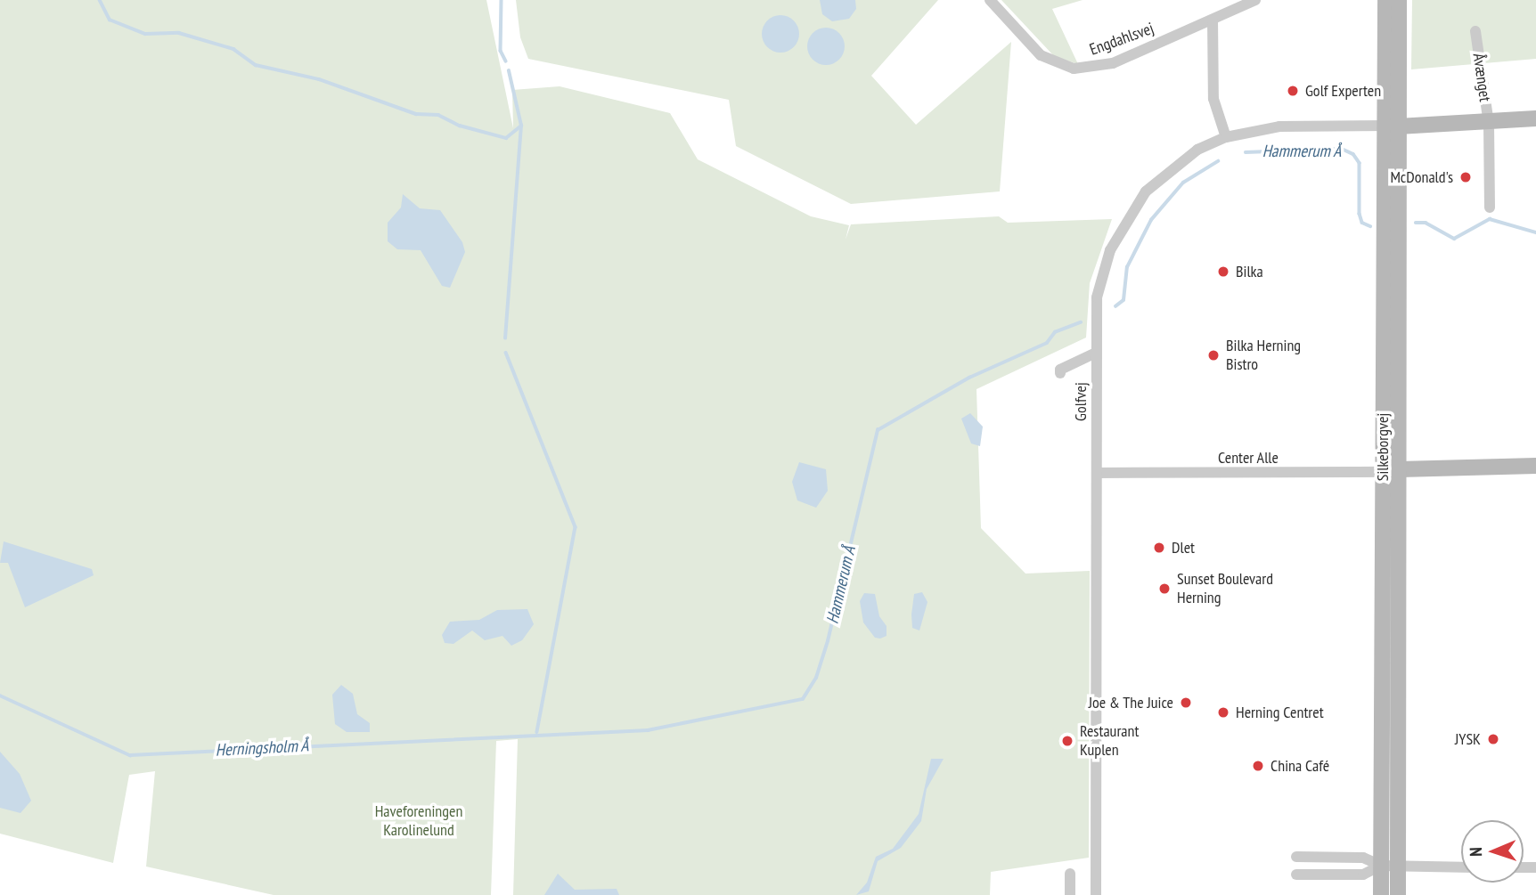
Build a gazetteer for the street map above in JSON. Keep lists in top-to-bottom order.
{
  "streets": {
    "main road": ["Åvænget", "Silkeborgvej"],
    "street": ["Engdahlsvej", "Golfvej", "Center Alle"]
  },
  "crossings": [
    ["Åvænget", "Golfvej"],
    ["Åvænget", "Silkeborgvej"],
    ["Golfvej", "Silkeborgvej"],
    ["Golfvej", "Center Alle"],
    ["Silkeborgvej", "Center Alle"]
  ],
  "water": ["Hammerum Å", "Herningsholm Å"],
  "parks": ["Haveforeningen Karolinelund"],
  "places": [
    "Golf Experten",
    "McDonald's",
    "Bilka",
    "Bilka Herning Bistro",
    "Dlet",
    "Sunset Boulevard Herning",
    "Joe & The Juice",
    "Herning Centret",
    "JYSK",
    "Restaurant Kuplen",
    "China Café"
  ],
  "north": "left"
}
